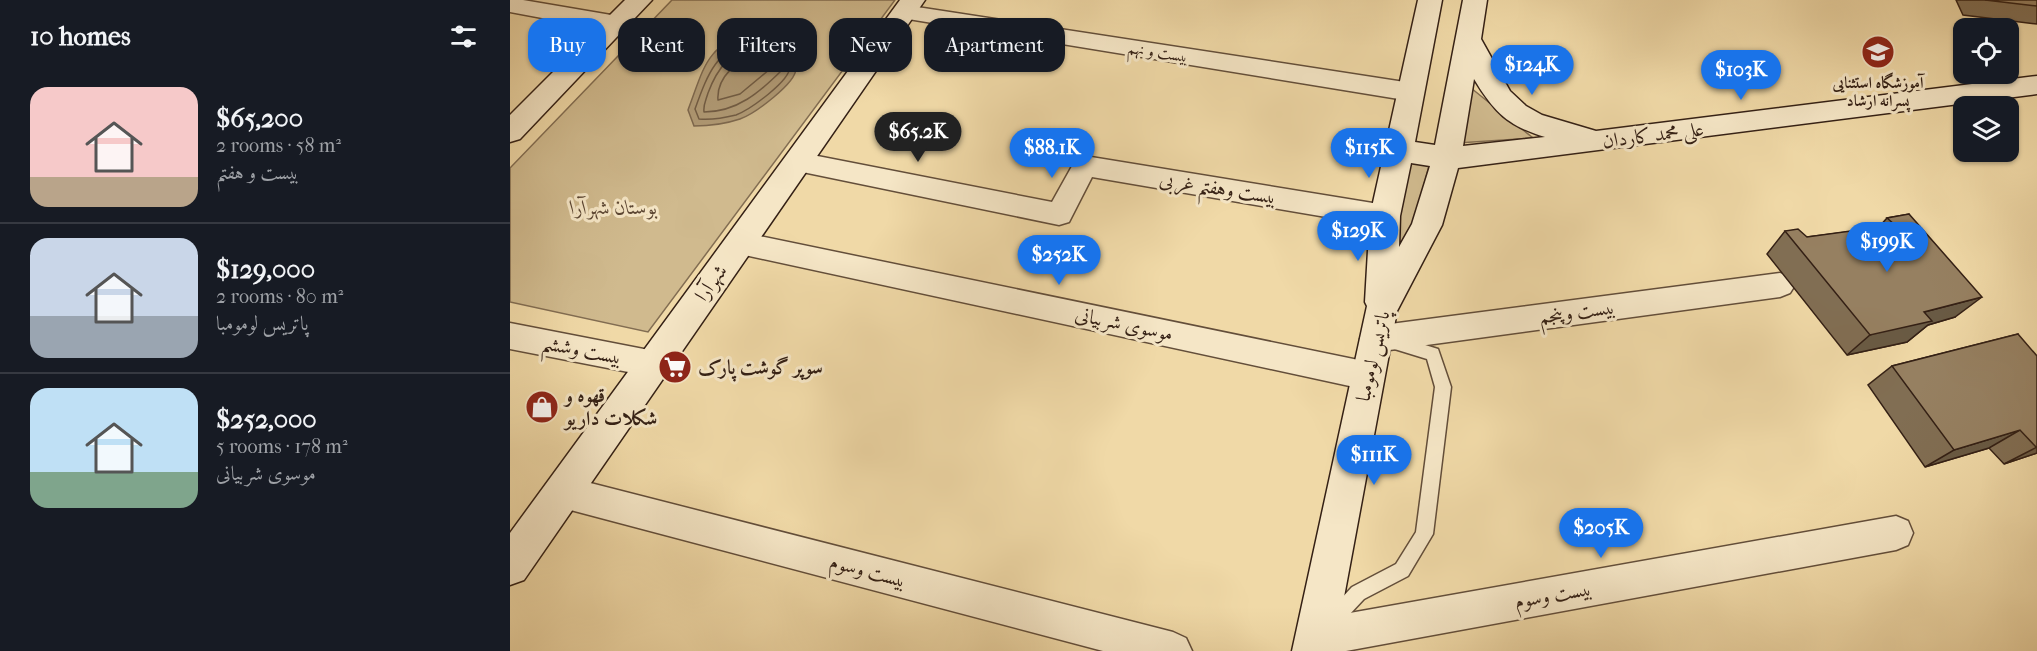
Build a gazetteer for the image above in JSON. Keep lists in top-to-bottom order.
{
  "streets": {
    "main road": ["علی محمد کاردان", "شهرآرا", "پاتریس لومومبا"],
    "street": [
      "بیست و نهم",
      "بیست وهفتم غربی",
      "بیست وپنجم",
      "موسوی شربیانی",
      "بیست وششم",
      "بیست وسوم"
    ]
  },
  "crossings": [
    ["بیست و نهم", "شهرآرا"],
    ["علی محمد کاردان", "پاتریس لومومبا"],
    ["بیست وهفتم غربی", "شهرآرا"],
    ["شهرآرا", "موسوی شربیانی"],
    ["شهرآرا", "بیست وششم"],
    ["شهرآرا", "بیست وسوم"],
    ["بیست وپنجم", "پاتریس لومومبا"],
    ["موسوی شربیانی", "پاتریس لومومبا"],
    ["پاتریس لومومبا", "بیست وسوم"]
  ],
  "parks": ["بوستان شهرآرا"],
  "places": {
    "school or university": ["آموزشگاه استثنایی پسرانه ارشاد"],
    "supermarket": ["سوپر گوشت پارک"],
    "shop": ["قهوه و شکلات داریو"]
  },
  "page": {
    "heading": "10 homes",
    "chip": [
      "Buy",
      "Rent",
      "Filters",
      "New",
      "Apartment"
    ],
    "price": [
      "$124K",
      "$103K",
      "$65.2K",
      "$88.1K",
      "$115K",
      "$129K",
      "$199K",
      "$252K",
      "$111K",
      "$205K"
    ],
    "list": [
      {
        "name": "$65,200",
        "note": "2 rooms · 58 m² · بیست و هفتم"
      },
      {
        "name": "$129,000",
        "note": "2 rooms · 80 m² · پاتریس لومومبا"
      },
      {
        "name": "$252,000",
        "note": "5 rooms · 178 m² · موسوی شربیانی"
      }
    ]
  }
}
